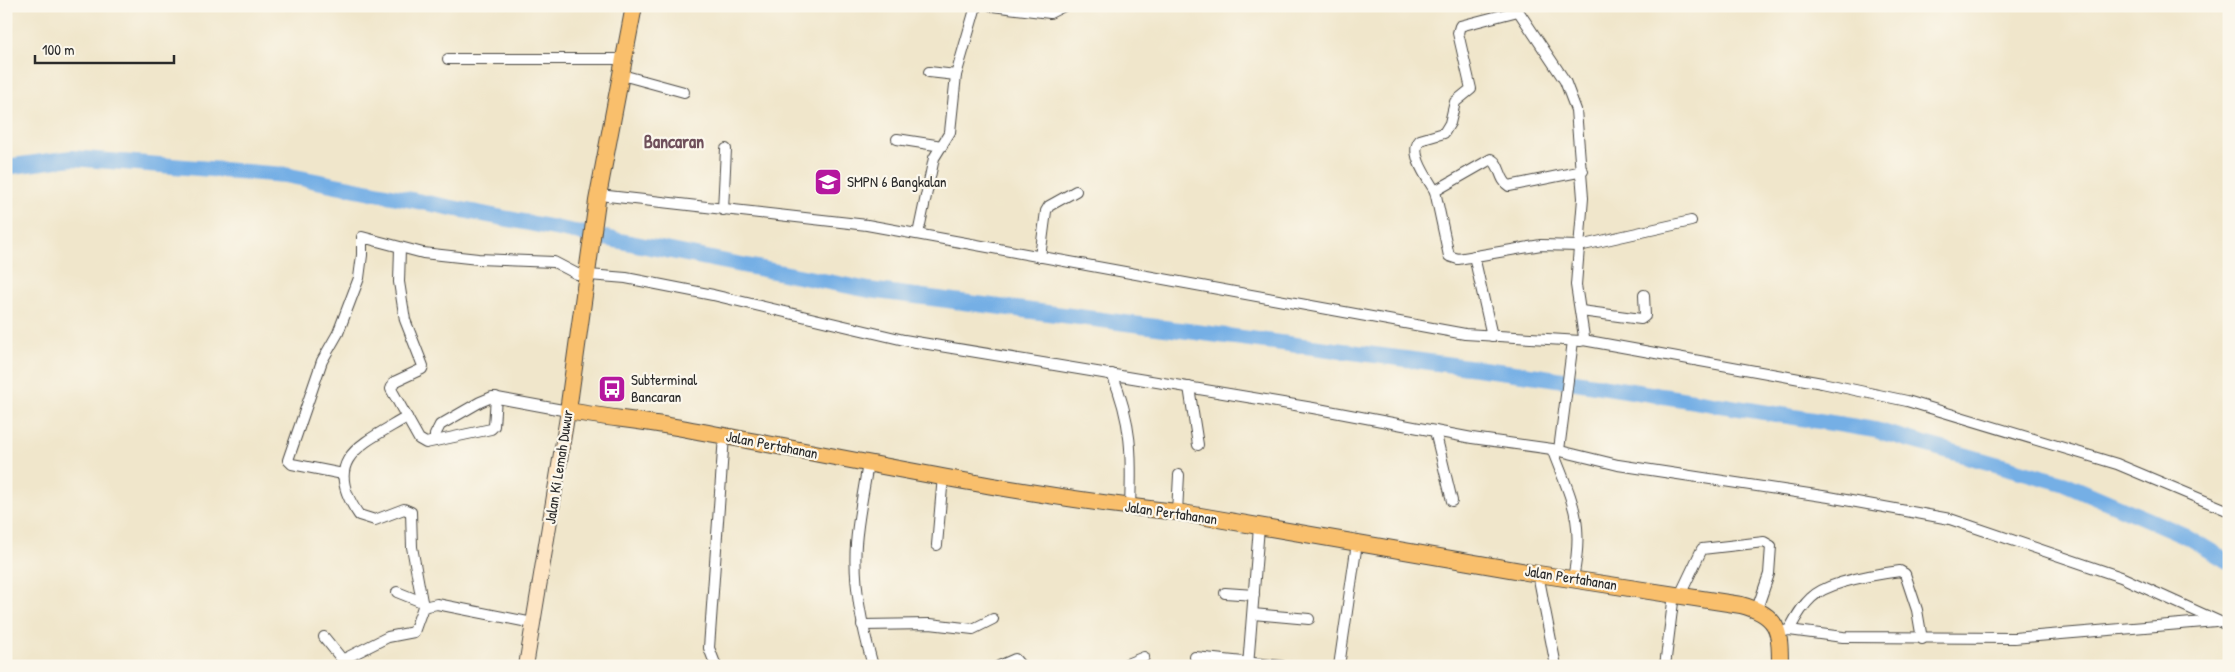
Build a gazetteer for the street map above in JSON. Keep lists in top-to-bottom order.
{
  "streets": {
    "highway": ["Jalan Pertahanan", "Jalan Ki Lemah Duwur"]
  },
  "crossings": [
    ["Jalan Pertahanan", "Jalan Ki Lemah Duwur"]
  ],
  "districts": ["Bancaran"],
  "places": {
    "school or university": ["SMPN 6 Bangkalan"],
    "bus stop": ["Subterminal Bancaran"]
  },
  "scale_bar": "100 m"
}
